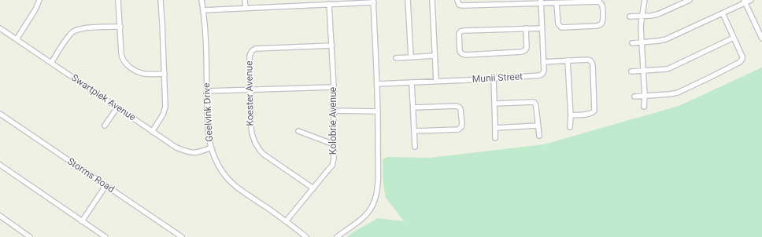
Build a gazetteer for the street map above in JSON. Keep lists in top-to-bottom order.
{
  "streets": {
    "street": [
      "Munii Street",
      "Koester Avenue",
      "Swartpiek Avenue",
      "Geelvink Drive",
      "Kolobrie Avenue",
      "Storms Road"
    ]
  },
  "crossings": [
    ["Koester Avenue", "Kolobrie Avenue"],
    ["Swartpiek Avenue", "Geelvink Drive"],
    ["Geelvink Drive", "Kolobrie Avenue"]
  ]
}
